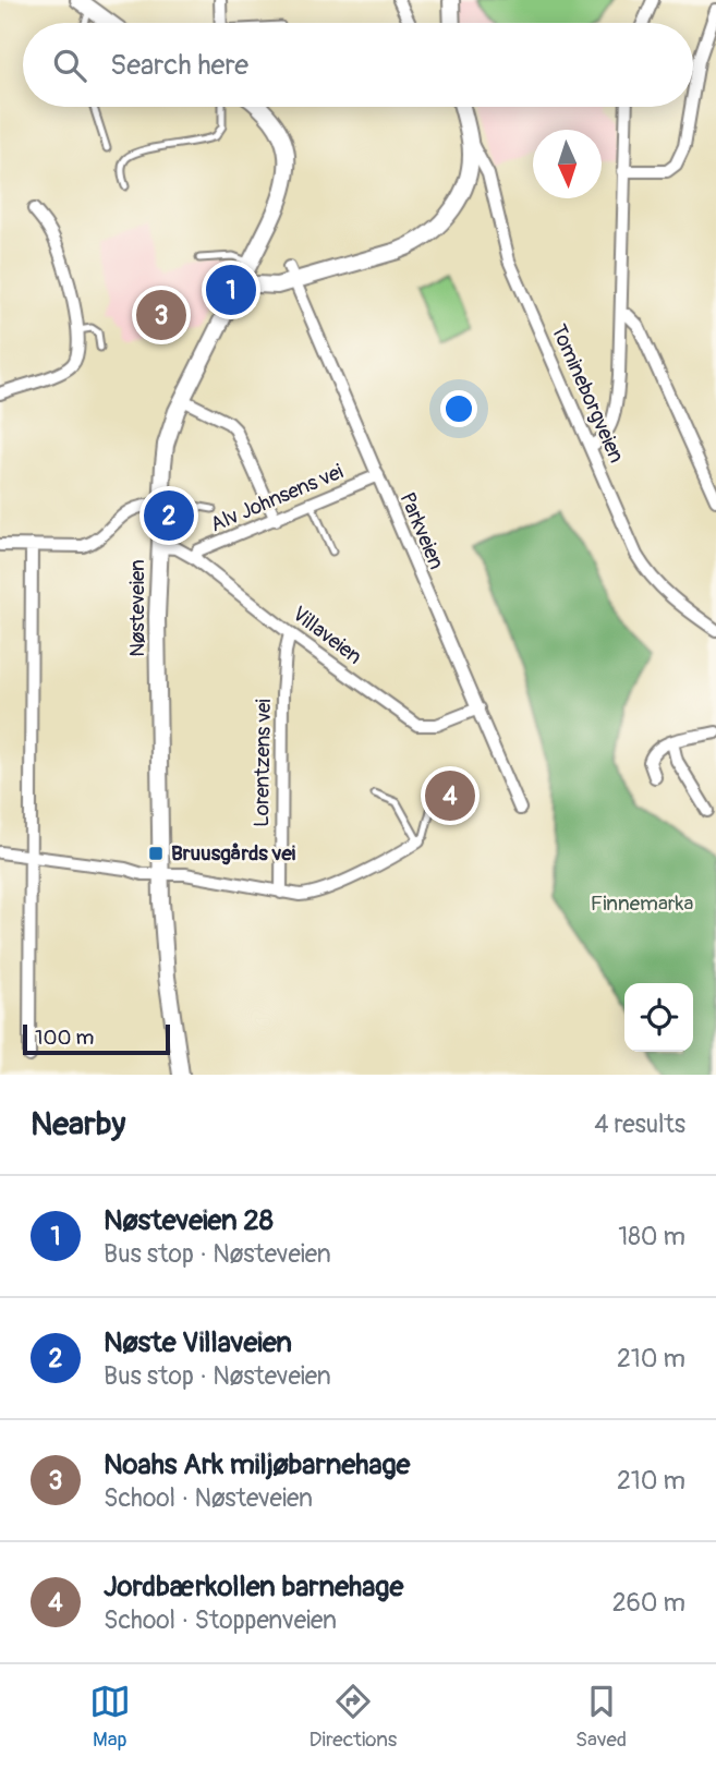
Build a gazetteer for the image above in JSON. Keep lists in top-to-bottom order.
{
  "streets": {
    "main road": ["Nøsteveien"],
    "street": [
      "Tomineborgveien",
      "Alv Johnsens vei",
      "Parkveien",
      "Villaveien",
      "Lorentzens vei"
    ]
  },
  "crossings": [
    ["Alv Johnsens vei", "Parkveien"],
    ["Alv Johnsens vei", "Villaveien"],
    ["Parkveien", "Villaveien"],
    ["Nøsteveien", "Villaveien"],
    ["Villaveien", "Lorentzens vei"]
  ],
  "parks": ["Finnemarka"],
  "places": {
    "transit": ["Bruusgårds vei"]
  },
  "scale_bar": "100 m",
  "north": "bottom",
  "page": {
    "search": "Search here",
    "pins": [
      "1",
      "3",
      "2",
      "4"
    ],
    "scale": "100 m",
    "heading": ["Nearby", "4 results"],
    "list": [
      {
        "mark": "1",
        "name": "Nøsteveien 28",
        "note": "Bus stop · Nøsteveien",
        "value": "180 m"
      },
      {
        "mark": "2",
        "name": "Nøste Villaveien",
        "note": "Bus stop · Nøsteveien",
        "value": "210 m"
      },
      {
        "mark": "3",
        "name": "Noahs Ark miljøbarnehage",
        "note": "School · Nøsteveien",
        "value": "210 m"
      },
      {
        "mark": "4",
        "name": "Jordbærkollen barnehage",
        "note": "School · Stoppenveien",
        "value": "260 m"
      }
    ],
    "nav": ["Map", "Directions", "Saved"]
  }
}
